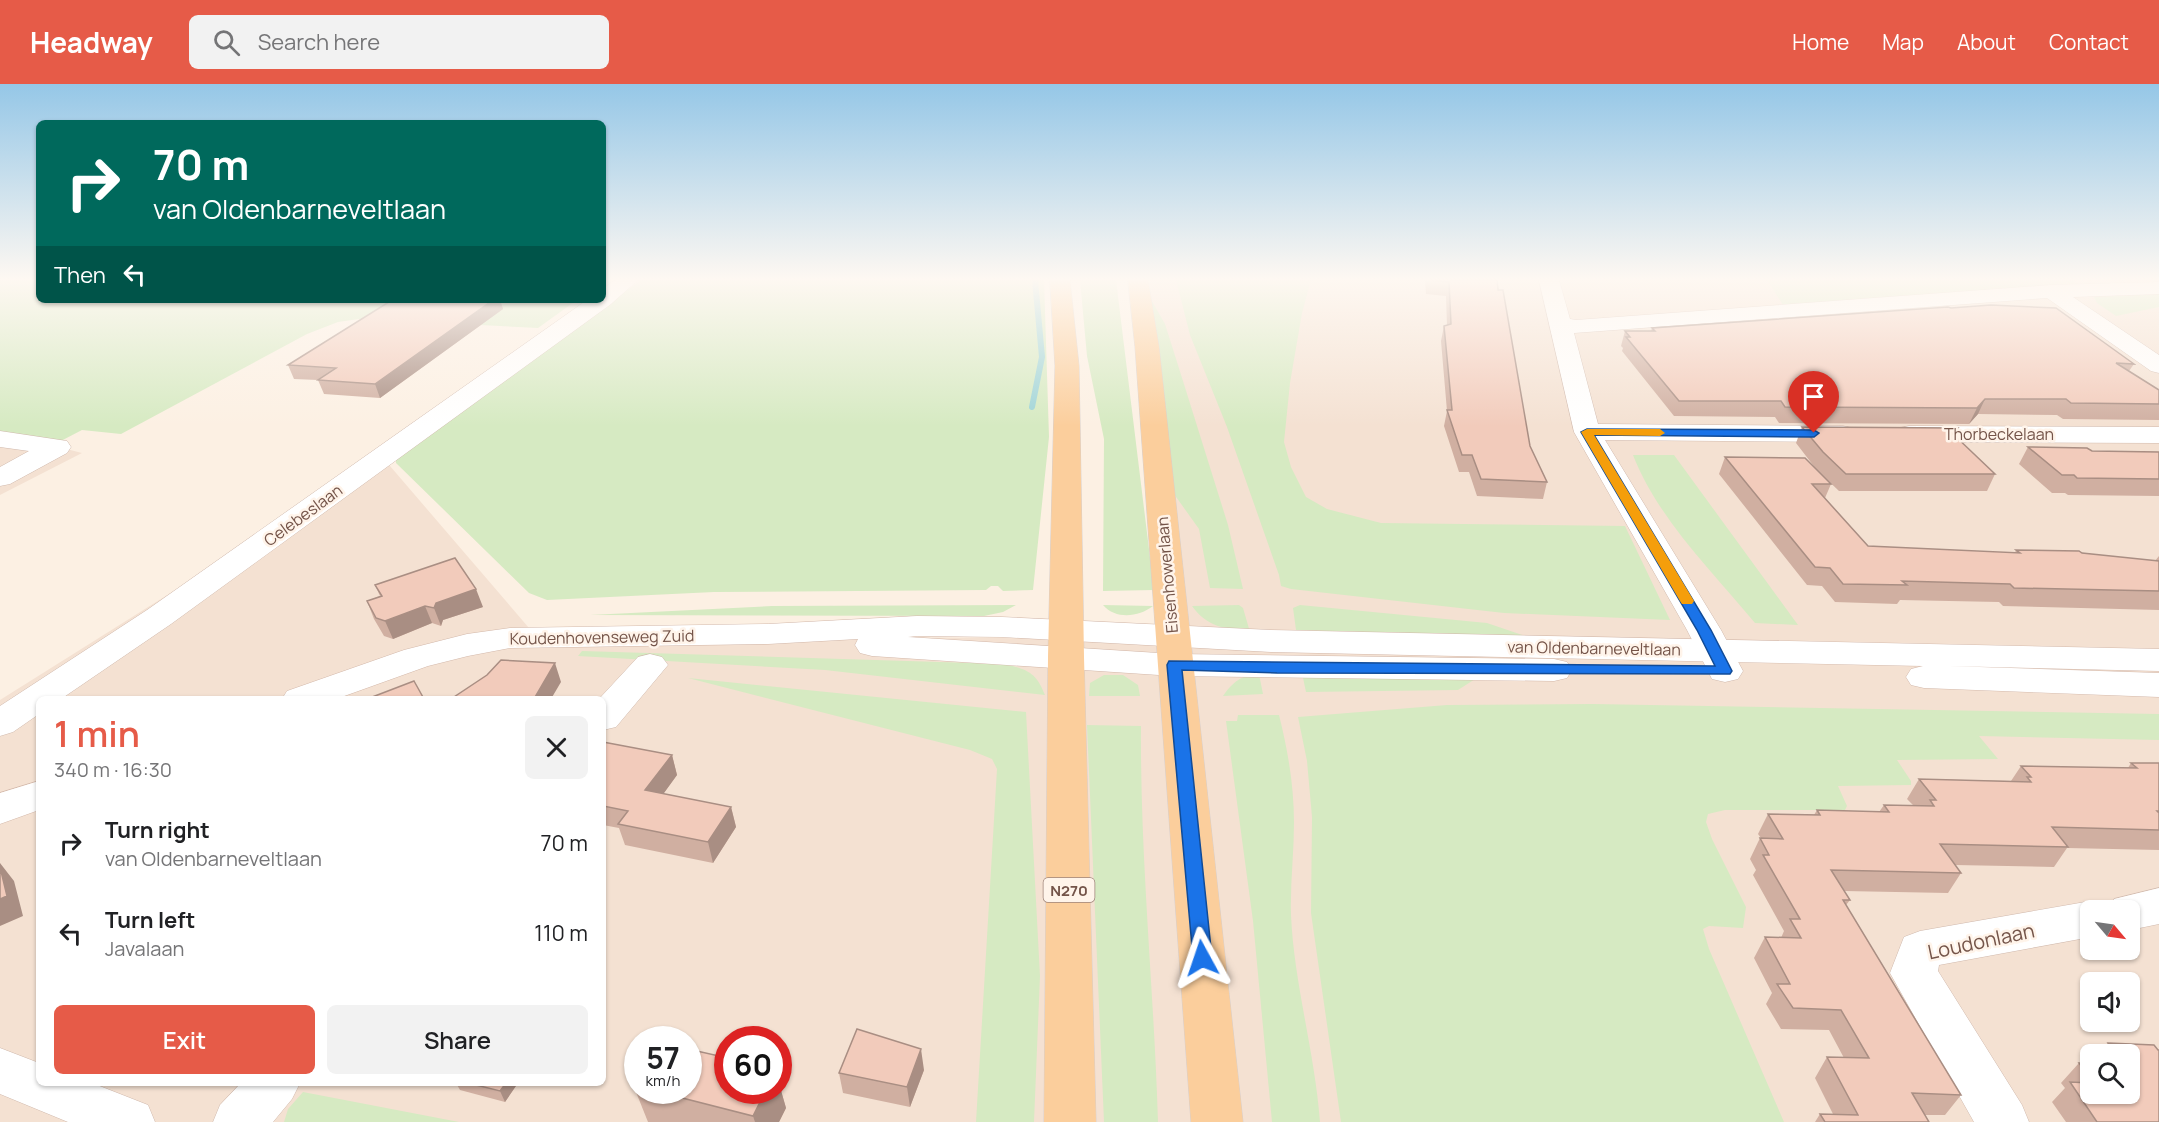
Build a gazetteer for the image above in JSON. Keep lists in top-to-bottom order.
{
  "streets": {
    "main road": ["Eisenhowerlaan", "N270"],
    "street": [
      "Thorbeckelaan",
      "Celebeslaan",
      "Koudenhovenseweg Zuid",
      "van Oldenbarneveltlaan",
      "Loudonlaan"
    ]
  },
  "crossings": [
    ["Eisenhowerlaan", "van Oldenbarneveltlaan"],
    ["Koudenhovenseweg Zuid", "van Oldenbarneveltlaan"],
    ["Koudenhovenseweg Zuid", "N270"],
    ["van Oldenbarneveltlaan", "N270"]
  ],
  "north": "bottom right",
  "page": {
    "header": "Headway",
    "search": "Search here",
    "nav": [
      "Home",
      "Map",
      "About",
      "Contact"
    ],
    "turn": ["70 m", "van Oldenbarneveltlaan"],
    "then": "Then",
    "heading": ["1 min", "340 m · 16:30"],
    "list": [
      {
        "name": "Turn right",
        "note": "van Oldenbarneveltlaan",
        "value": "70 m"
      },
      {
        "name": "Turn left",
        "note": "Javalaan",
        "value": "110 m"
      }
    ],
    "buttons": ["Exit", "Share"],
    "speed": "57 km/h",
    "limit": "60"
  }
}
